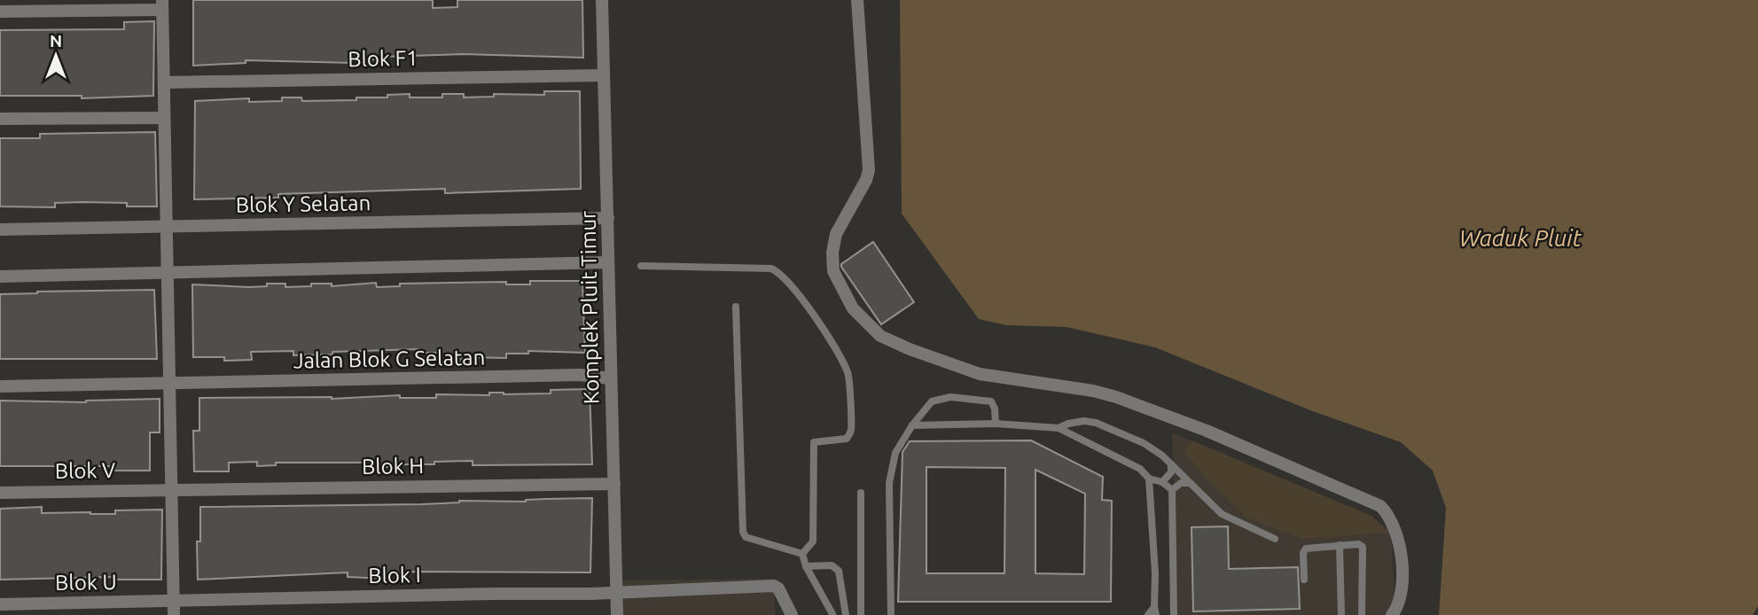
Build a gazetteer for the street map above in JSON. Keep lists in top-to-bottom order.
{
  "streets": {
    "street": [
      "Blok F1",
      "Blok Y Selatan",
      "Komplek Pluit Timur",
      "Jalan Blok G Selatan",
      "Blok H",
      "Blok V",
      "Blok I",
      "Blok U"
    ]
  },
  "crossings": [
    ["Blok F1", "Komplek Pluit Timur"],
    ["Blok Y Selatan", "Komplek Pluit Timur"],
    ["Komplek Pluit Timur", "Jalan Blok G Selatan"],
    ["Komplek Pluit Timur", "Blok H"],
    ["Komplek Pluit Timur", "Blok I"],
    ["Blok H", "Blok V"],
    ["Blok I", "Blok U"]
  ],
  "water": ["Waduk Pluit"],
  "north": "top"
}
